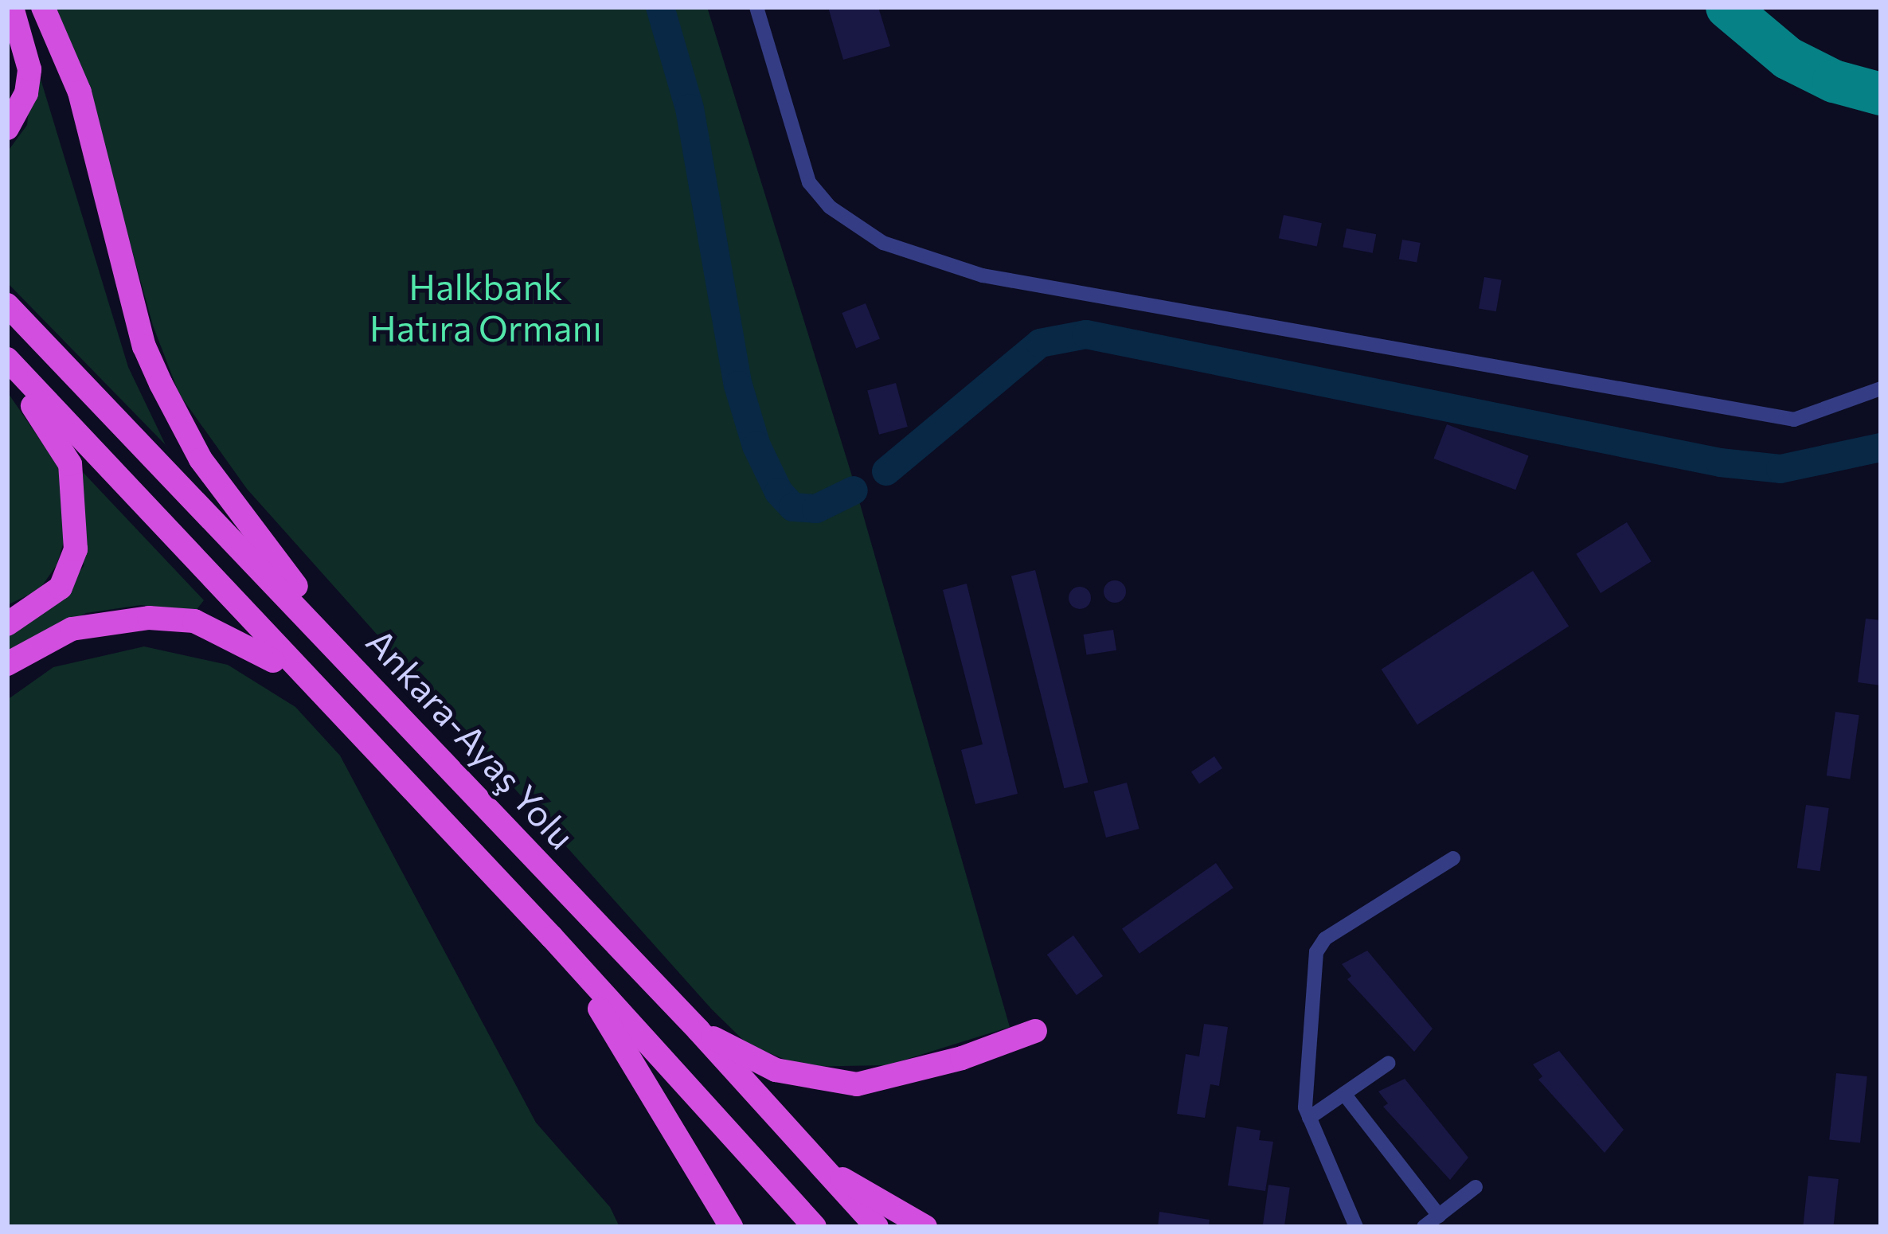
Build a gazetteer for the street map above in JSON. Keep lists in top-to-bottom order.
{
  "streets": {
    "highway": ["Ankara-Ayaş Yolu"]
  },
  "parks": ["Halkbank Hatıra Ormanı"]
}
